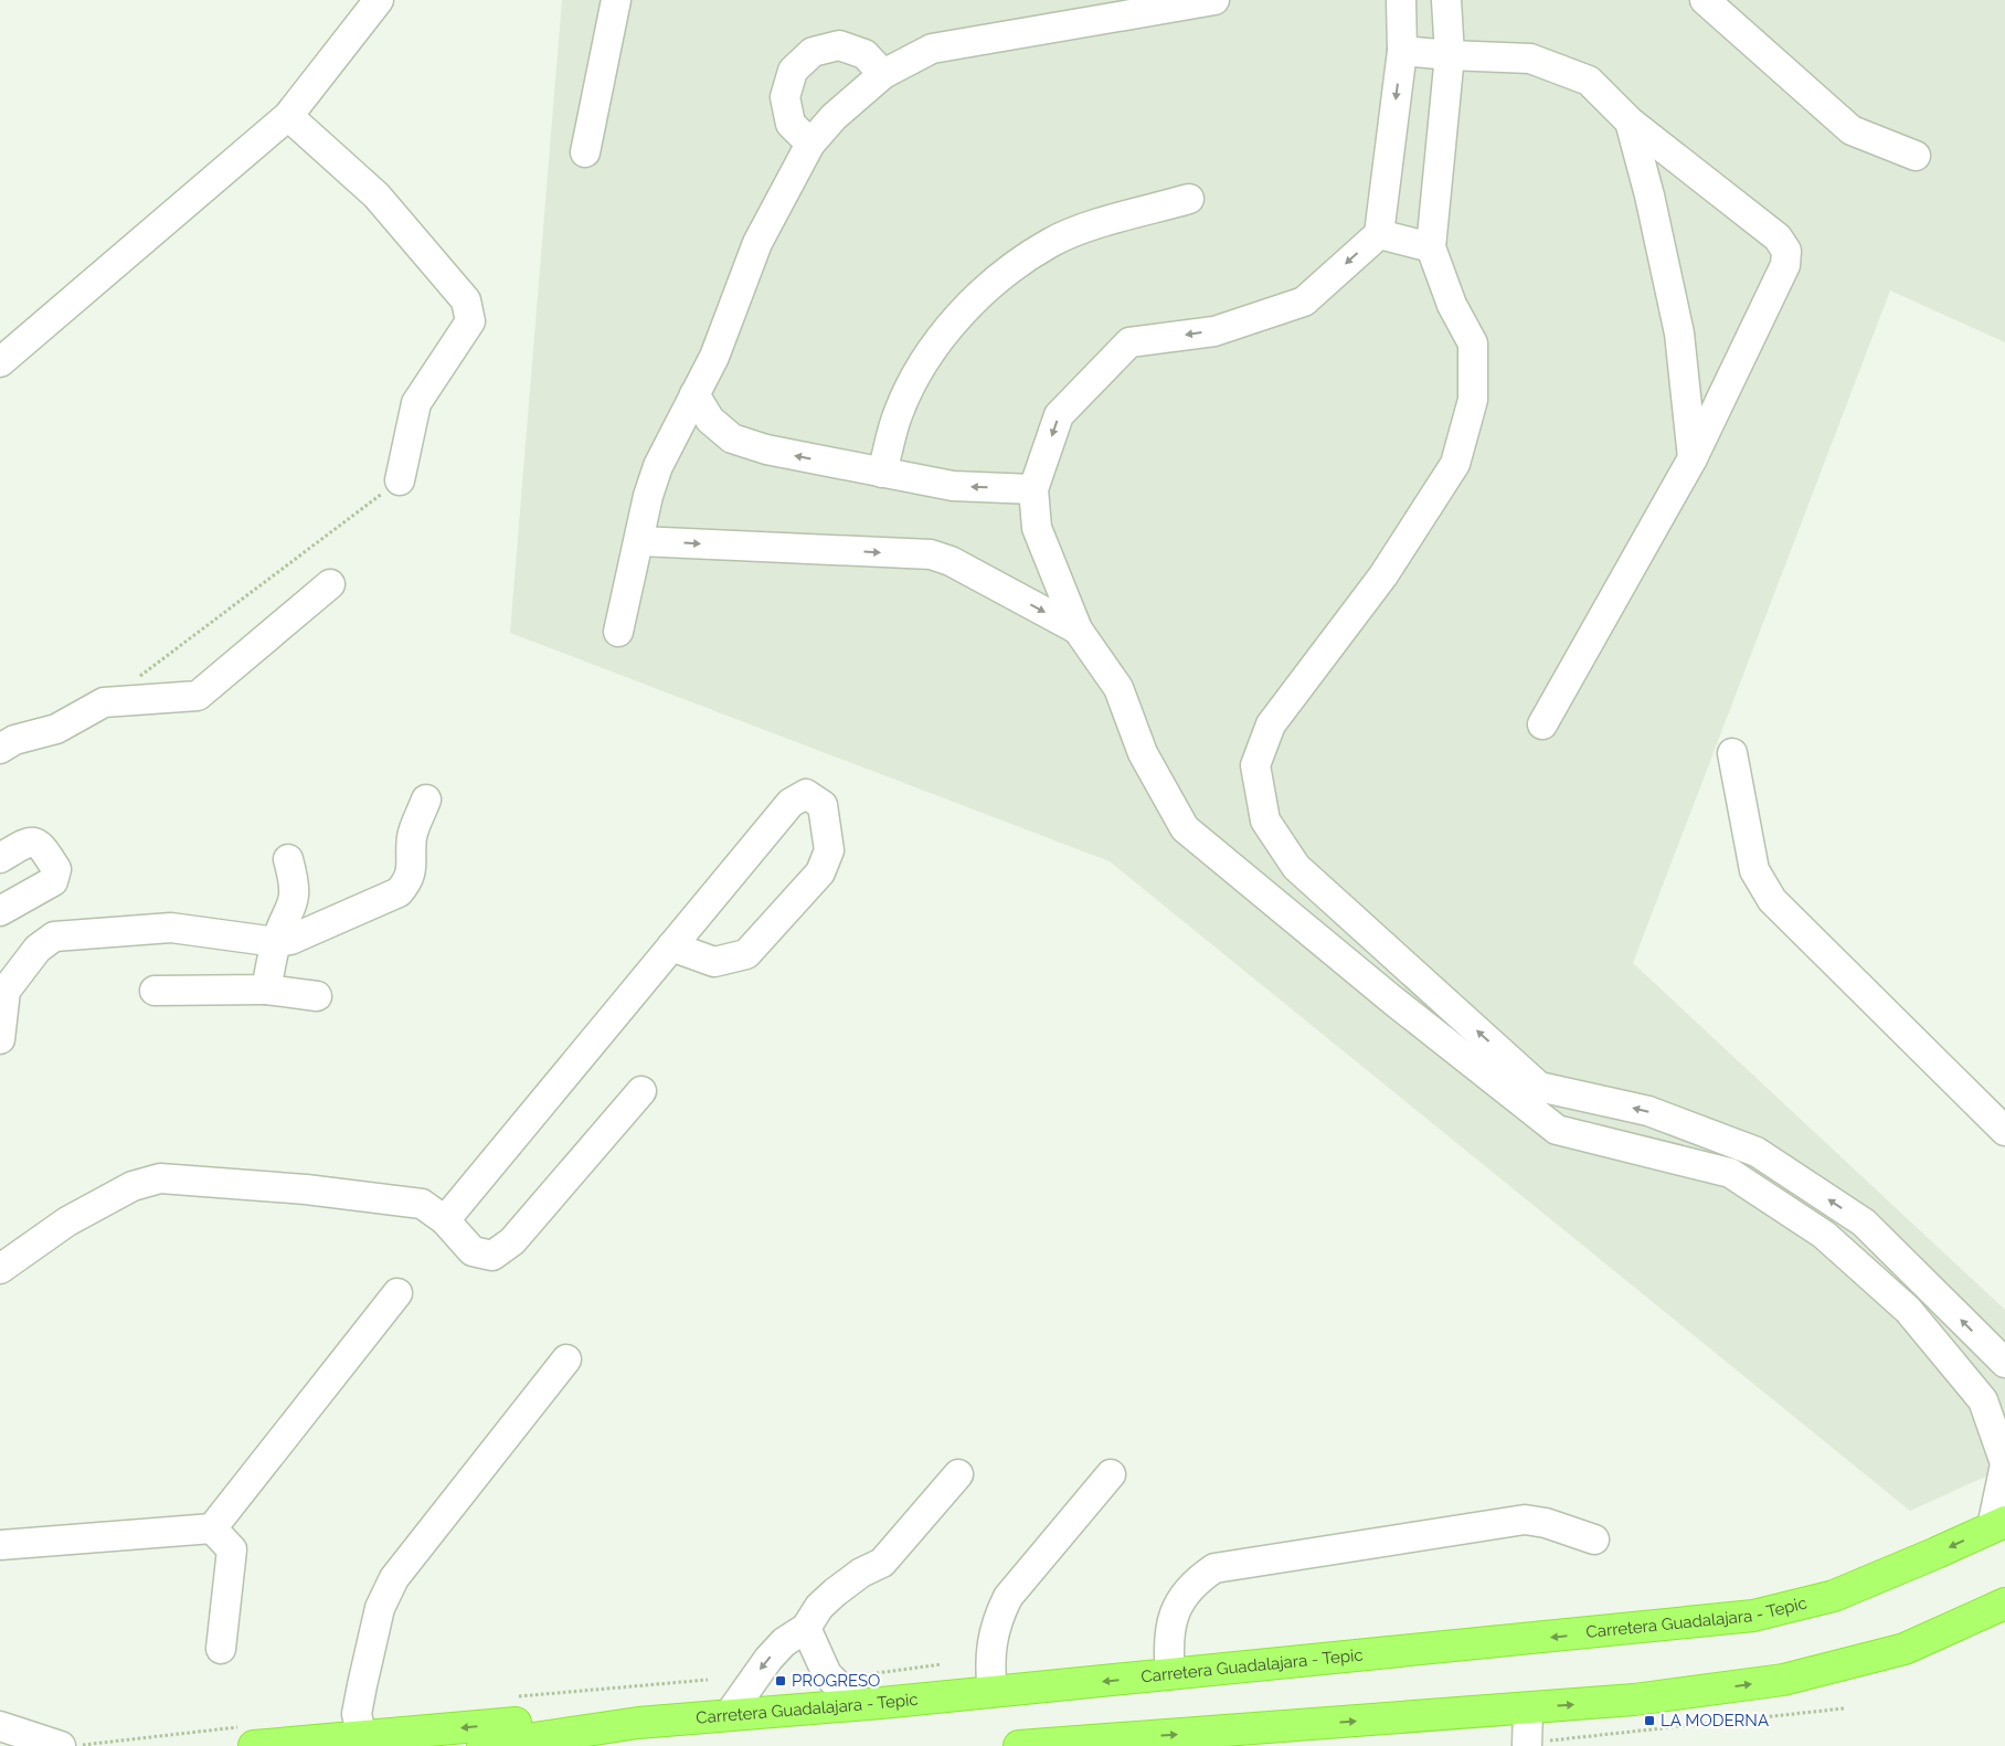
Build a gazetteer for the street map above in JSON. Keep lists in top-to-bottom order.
{
  "streets": {
    "highway": ["Carretera Guadalajara - Tepic"]
  },
  "places": {
    "transit": ["PROGRESO", "LA MODERNA"]
  }
}
